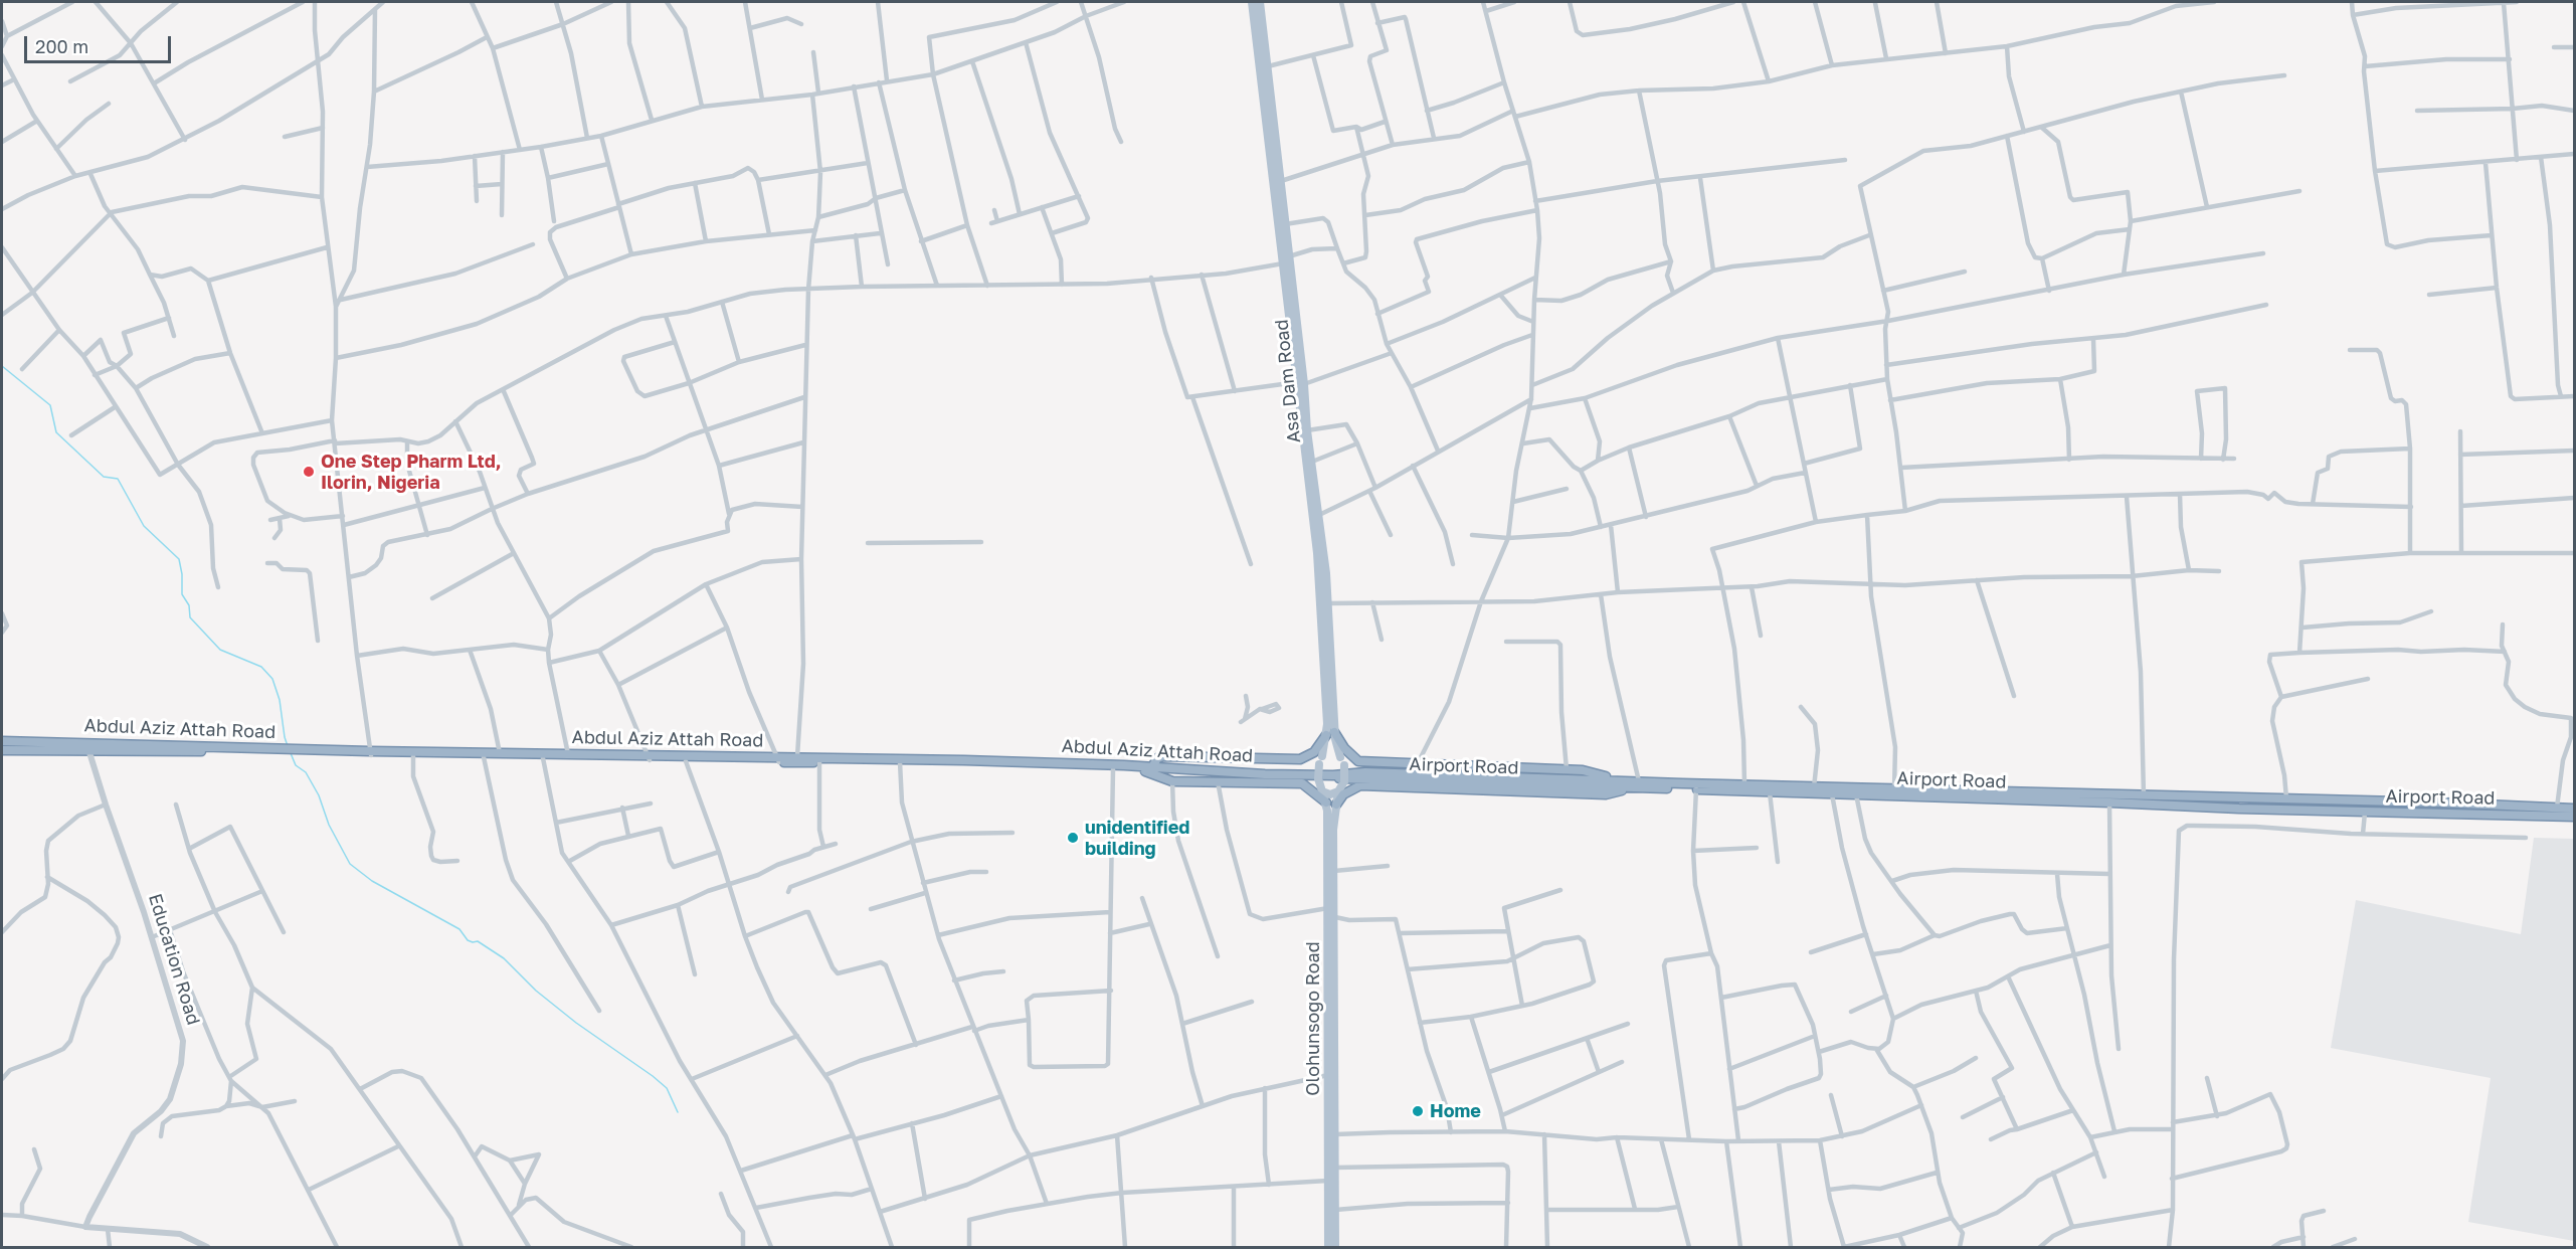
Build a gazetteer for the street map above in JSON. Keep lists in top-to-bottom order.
{
  "streets": {
    "highway": ["Abdul Aziz Attah Road", "Airport Road"],
    "main road": ["Asa Dam Road", "Olohunsogo Road"],
    "street": ["Education Road"]
  },
  "crossings": [
    ["Asa Dam Road", "Olohunsogo Road"],
    ["Abdul Aziz Attah Road", "Airport Road"],
    ["Abdul Aziz Attah Road", "Education Road"]
  ],
  "places": ["One Step Pharm Ltd, Ilorin, Nigeria", "unidentified building", "Home"],
  "scale_bar": "200 m"
}
